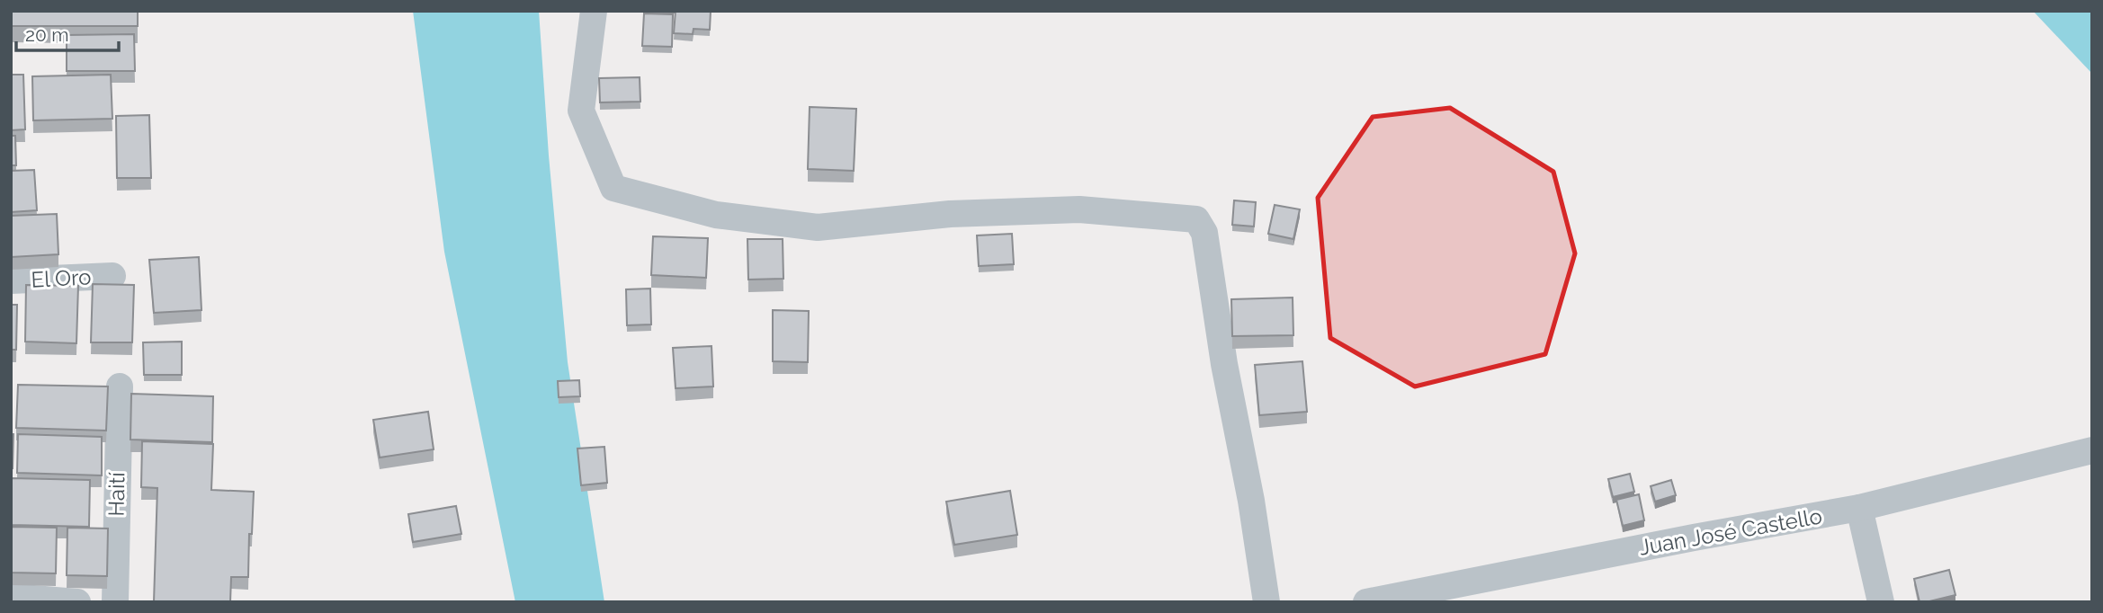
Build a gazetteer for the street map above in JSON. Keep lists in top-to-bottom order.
{
  "streets": {
    "street": ["El Oro", "Haití", "Juan José Castello"]
  },
  "scale_bar": "20 m"
}
